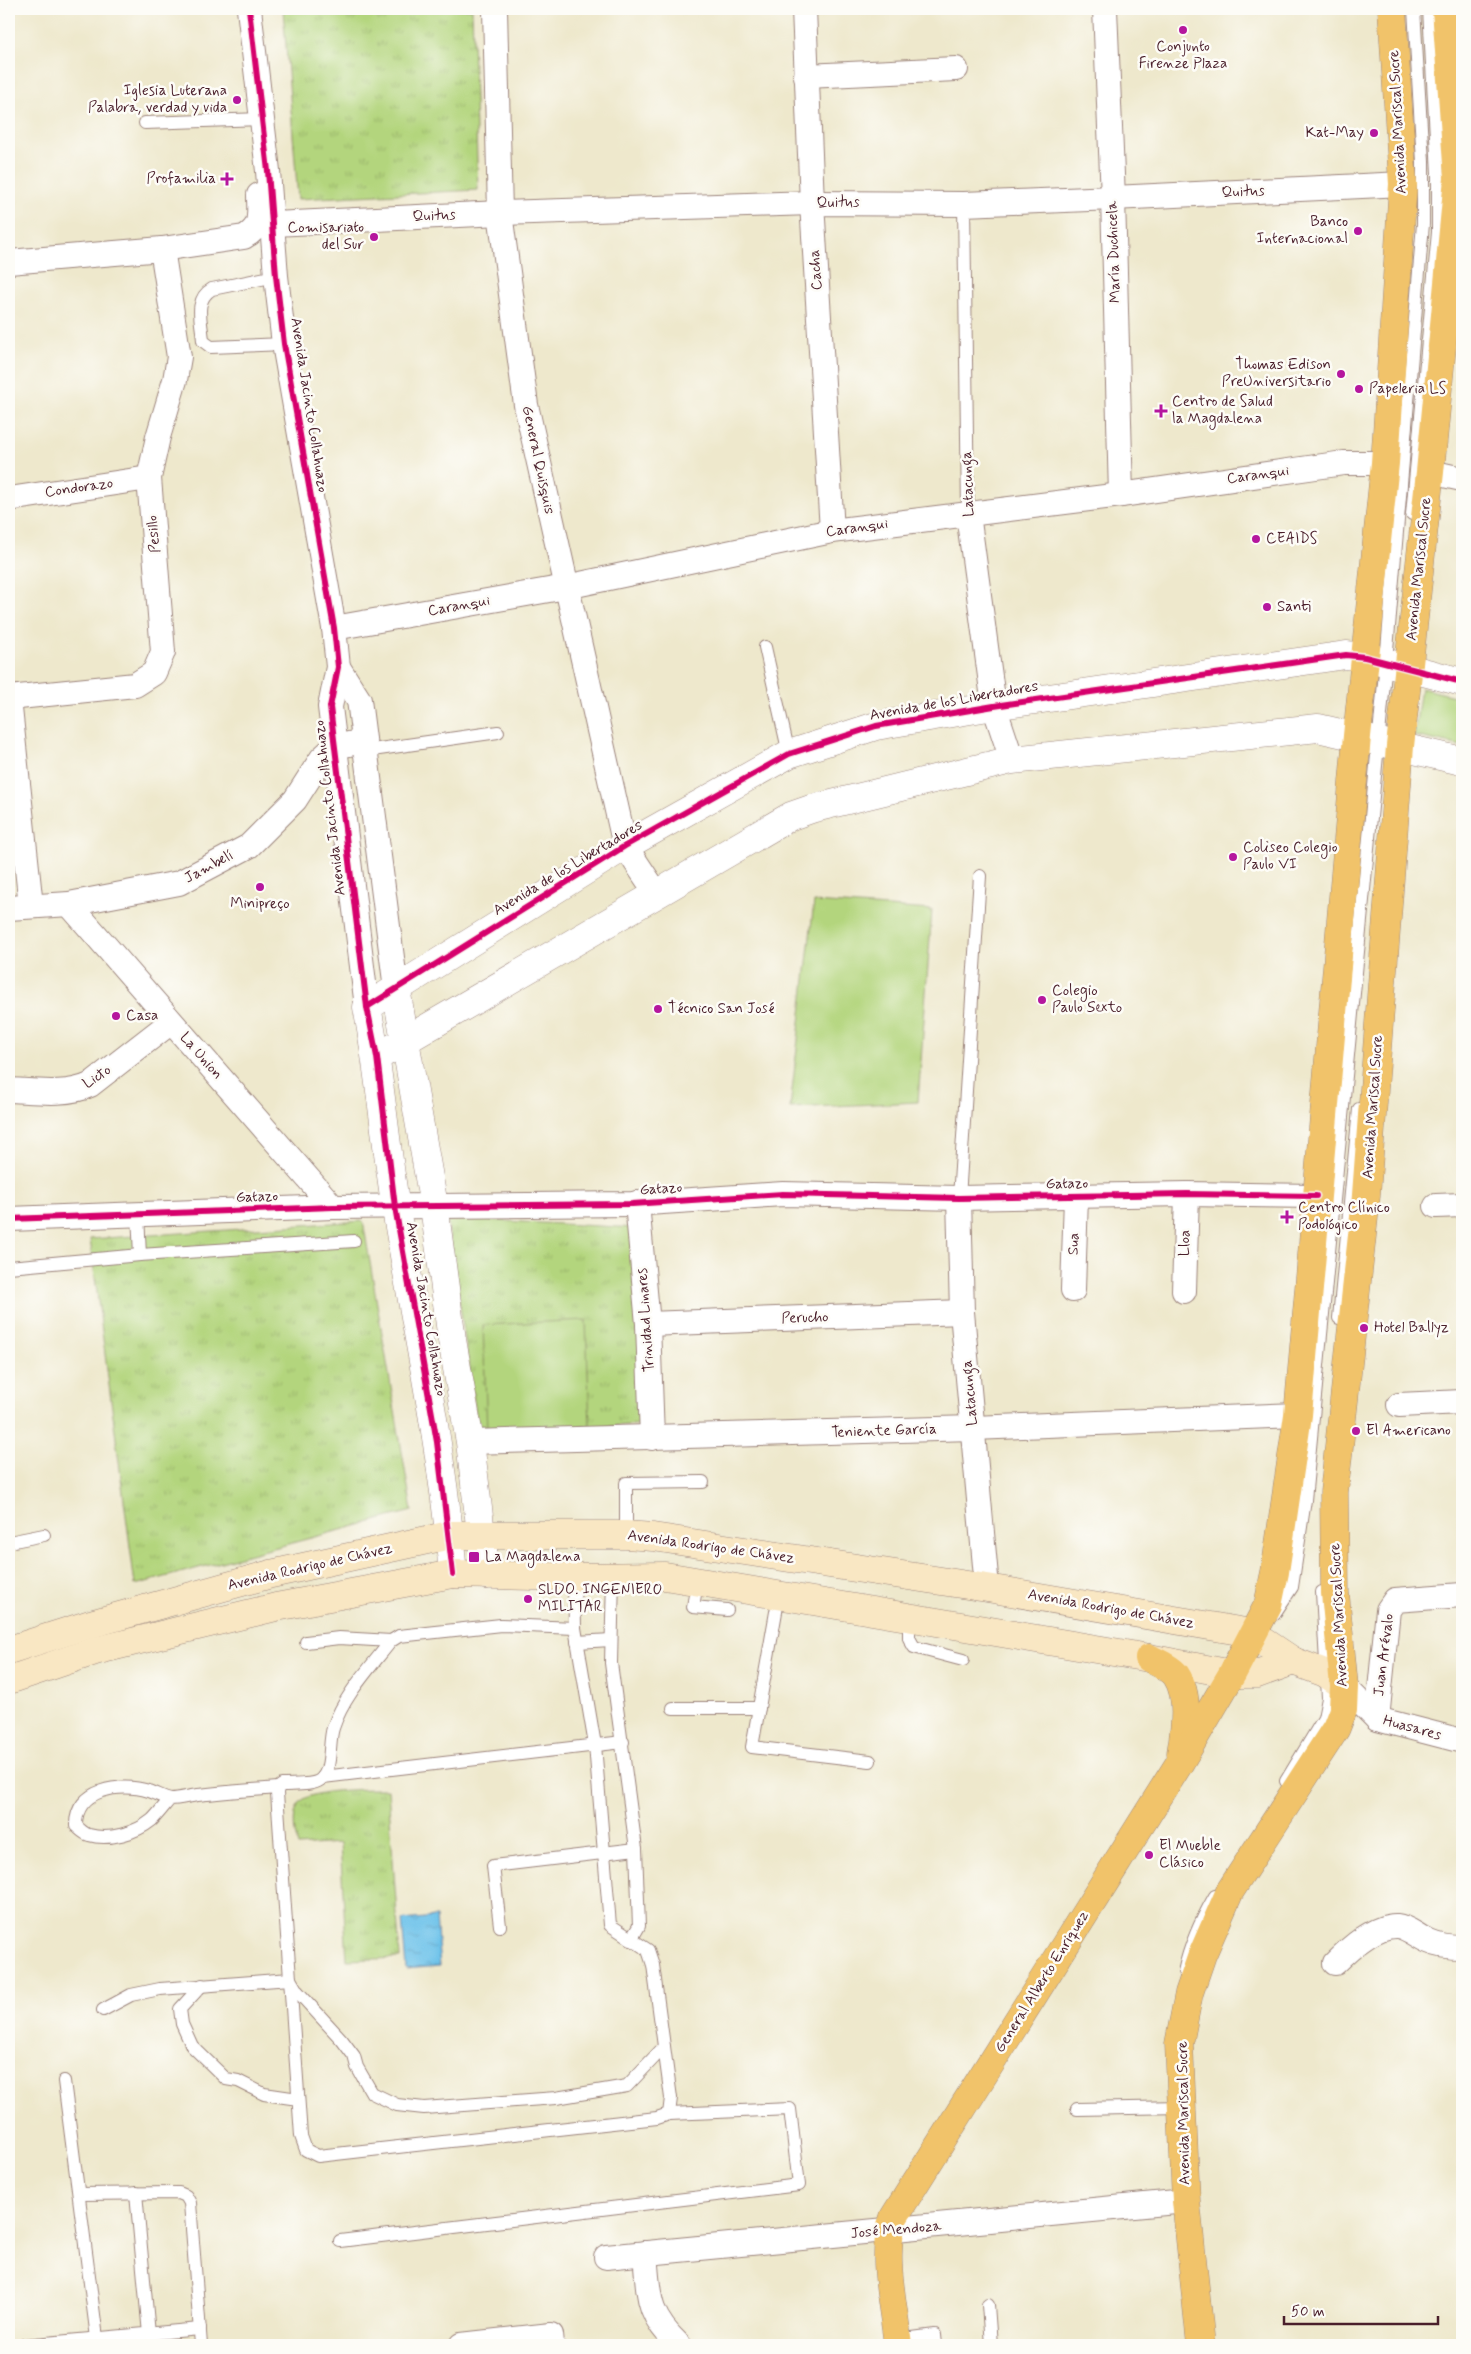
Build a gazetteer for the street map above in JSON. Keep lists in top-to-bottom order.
{
  "streets": {
    "main road": ["Avenida Mariscal Sucre", "Avenida Rodrigo de Chávez", "General Alberto Enriquez"],
    "street": [
      "Quitus",
      "María Duchicela",
      "Cacha",
      "Avenida Jacinto Collahuazo",
      "General Quisquis",
      "Caranqui",
      "Latacunga",
      "Condorazo",
      "Pesillo",
      "Avenida de los Libertadores",
      "Jambelí",
      "La Union",
      "Licto",
      "Gatazo",
      "Lloa",
      "Sua",
      "Perucho",
      "Trinidad Linares",
      "Teniente García",
      "Juan Arévalo",
      "Huasares",
      "José Mendoza"
    ]
  },
  "crossings": [
    ["Avenida Mariscal Sucre", "Quitus"],
    ["Avenida Mariscal Sucre", "Caranqui"],
    ["Avenida Mariscal Sucre", "Avenida de los Libertadores"],
    ["Avenida Mariscal Sucre", "Gatazo"],
    ["Avenida Mariscal Sucre", "Teniente García"],
    ["Avenida Mariscal Sucre", "Avenida Rodrigo de Chávez"],
    ["Avenida Mariscal Sucre", "Huasares"],
    ["Avenida Mariscal Sucre", "General Alberto Enriquez"],
    ["Avenida Mariscal Sucre", "José Mendoza"],
    ["Quitus", "María Duchicela"],
    ["Quitus", "Cacha"],
    ["Quitus", "Avenida Jacinto Collahuazo"],
    ["Quitus", "General Quisquis"],
    ["Quitus", "Latacunga"],
    ["María Duchicela", "Caranqui"],
    ["Cacha", "Caranqui"],
    ["Avenida Jacinto Collahuazo", "Caranqui"],
    ["Avenida Jacinto Collahuazo", "Avenida de los Libertadores"],
    ["Avenida Jacinto Collahuazo", "Jambelí"],
    ["Avenida Jacinto Collahuazo", "Gatazo"],
    ["Avenida Jacinto Collahuazo", "Teniente García"],
    ["Avenida Jacinto Collahuazo", "Avenida Rodrigo de Chávez"],
    ["General Quisquis", "Caranqui"],
    ["General Quisquis", "Avenida de los Libertadores"],
    ["Caranqui", "Latacunga"],
    ["Latacunga", "Avenida de los Libertadores"],
    ["Latacunga", "Gatazo"],
    ["Latacunga", "Perucho"],
    ["Latacunga", "Teniente García"],
    ["Latacunga", "Avenida Rodrigo de Chávez"],
    ["Condorazo", "Pesillo"],
    ["Jambelí", "La Union"],
    ["La Union", "Licto"],
    ["La Union", "Gatazo"],
    ["Gatazo", "Lloa"],
    ["Gatazo", "Sua"],
    ["Gatazo", "Trinidad Linares"],
    ["Perucho", "Trinidad Linares"],
    ["Trinidad Linares", "Teniente García"],
    ["Avenida Rodrigo de Chávez", "Huasares"],
    ["Avenida Rodrigo de Chávez", "General Alberto Enriquez"],
    ["Juan Arévalo", "Huasares"],
    ["General Alberto Enriquez", "José Mendoza"]
  ],
  "places": {
    "other": [
      "Conjunto Firenze Plaza",
      "Iglesia Luterana Palabra, verdad y vida",
      "Kat-May",
      "Banco Internacional",
      "Comisariato del Sur",
      "Thomas Edison PreUniversitario",
      "Papeleria LS",
      "CEAIDS",
      "Santi",
      "Coliseo Colegio Paulo VI",
      "Minipreço",
      "Colegio Paulo Sexto",
      "Técnico San José",
      "Casa",
      "Hotel Ballyz",
      "El Americano",
      "SLDO. INGENIERO MILITAR",
      "El Mueble Clásico"
    ],
    "health": ["Profamilia", "Centro de Salud la Magdalena", "Centro Clínico Podológico"],
    "transit": ["La Magdalena"]
  },
  "scale_bar": "50 m"
}
